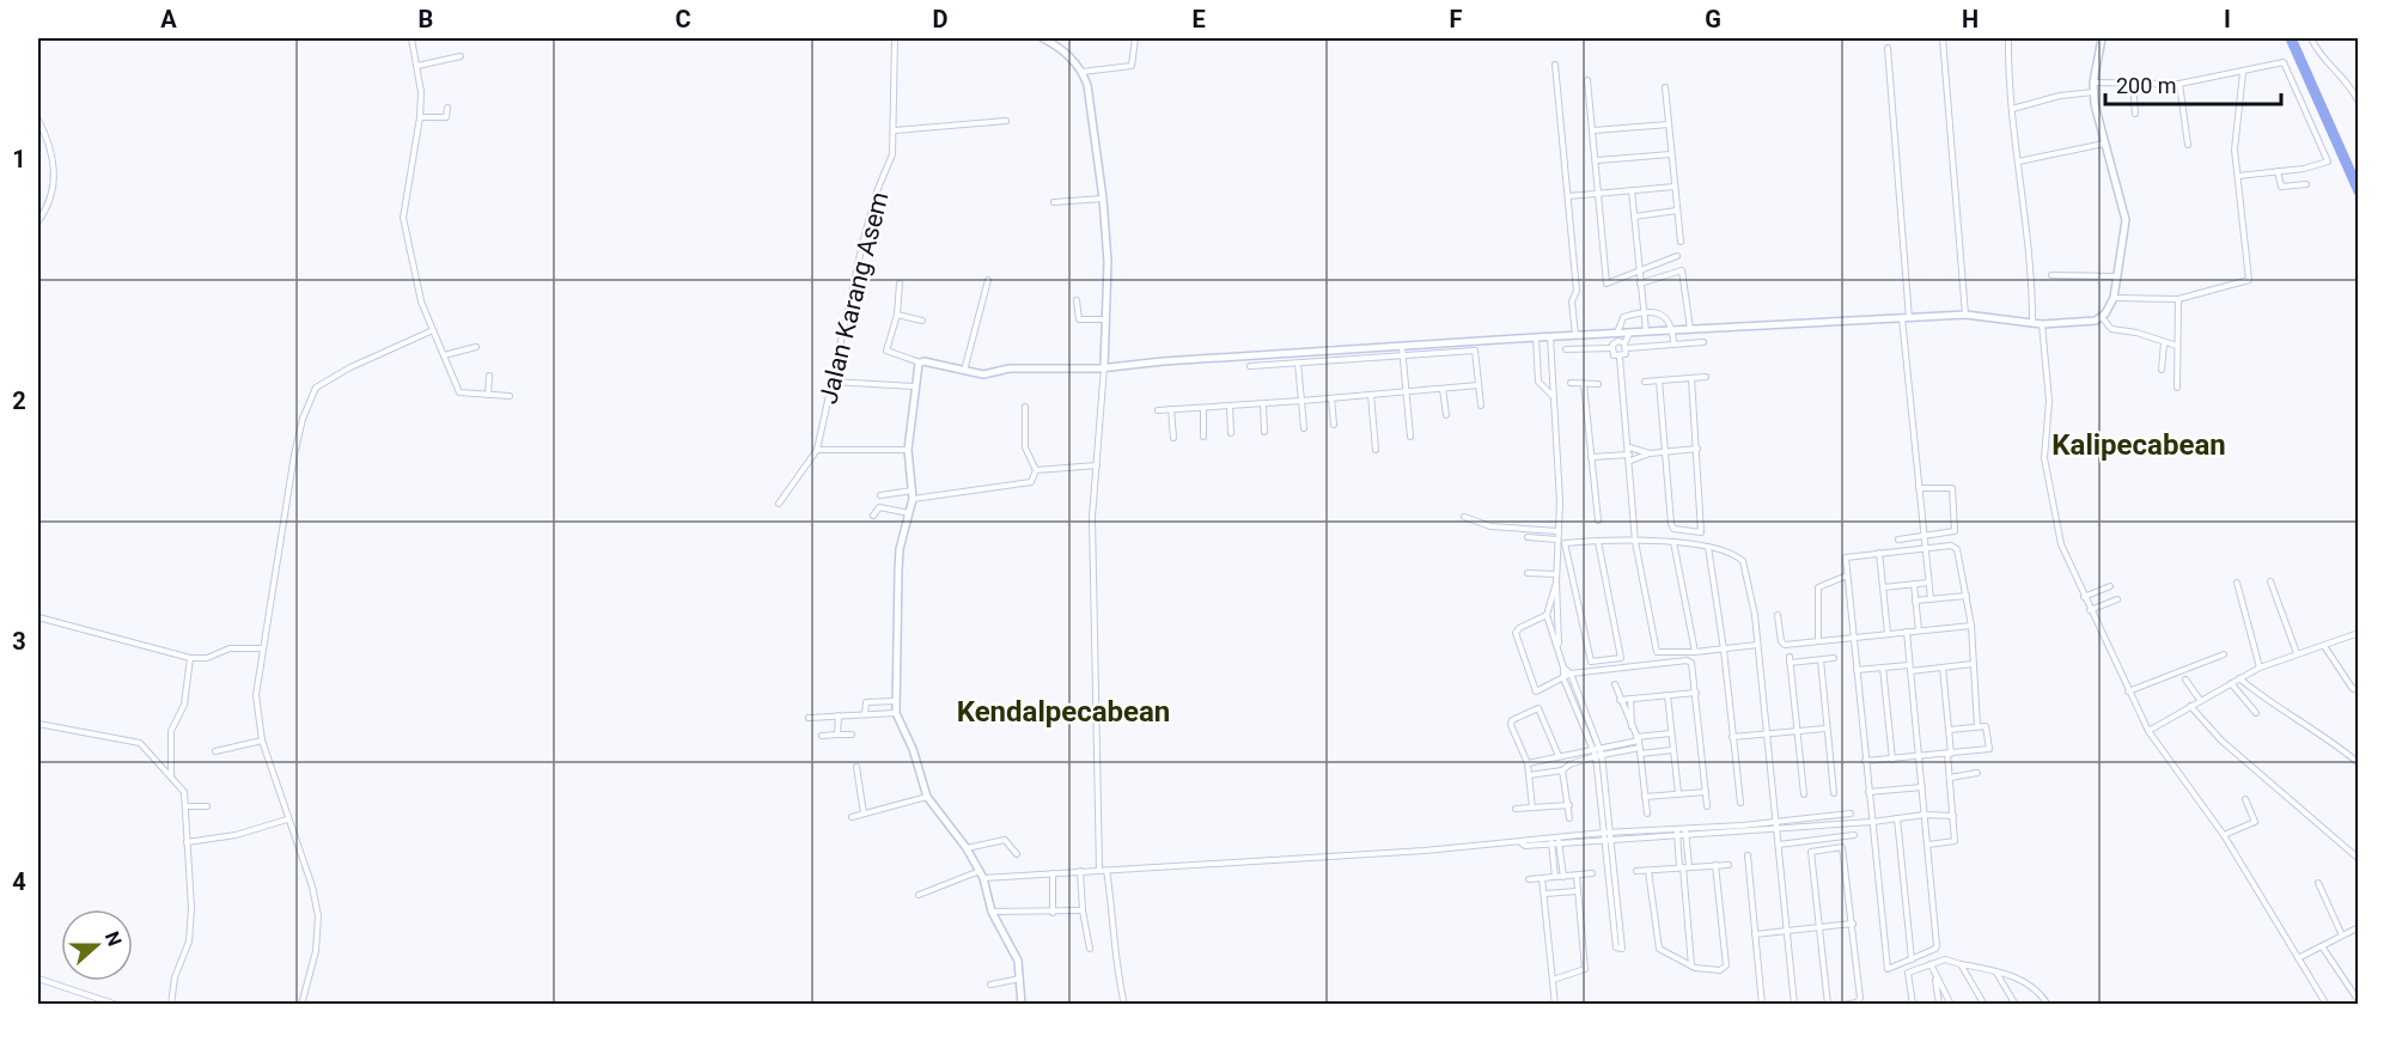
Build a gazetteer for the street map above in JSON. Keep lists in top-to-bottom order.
{
  "streets": {
    "street": ["Jalan Karang Asem"]
  },
  "districts": ["Kalipecabean", "Kendalpecabean"],
  "scale_bar": "200 m",
  "north": "right",
  "grid": {
    "columns": [
      "A",
      "B",
      "C",
      "D",
      "E",
      "F",
      "G",
      "H",
      "I"
    ],
    "rows": [
      "1",
      "2",
      "3",
      "4"
    ]
  }
}
